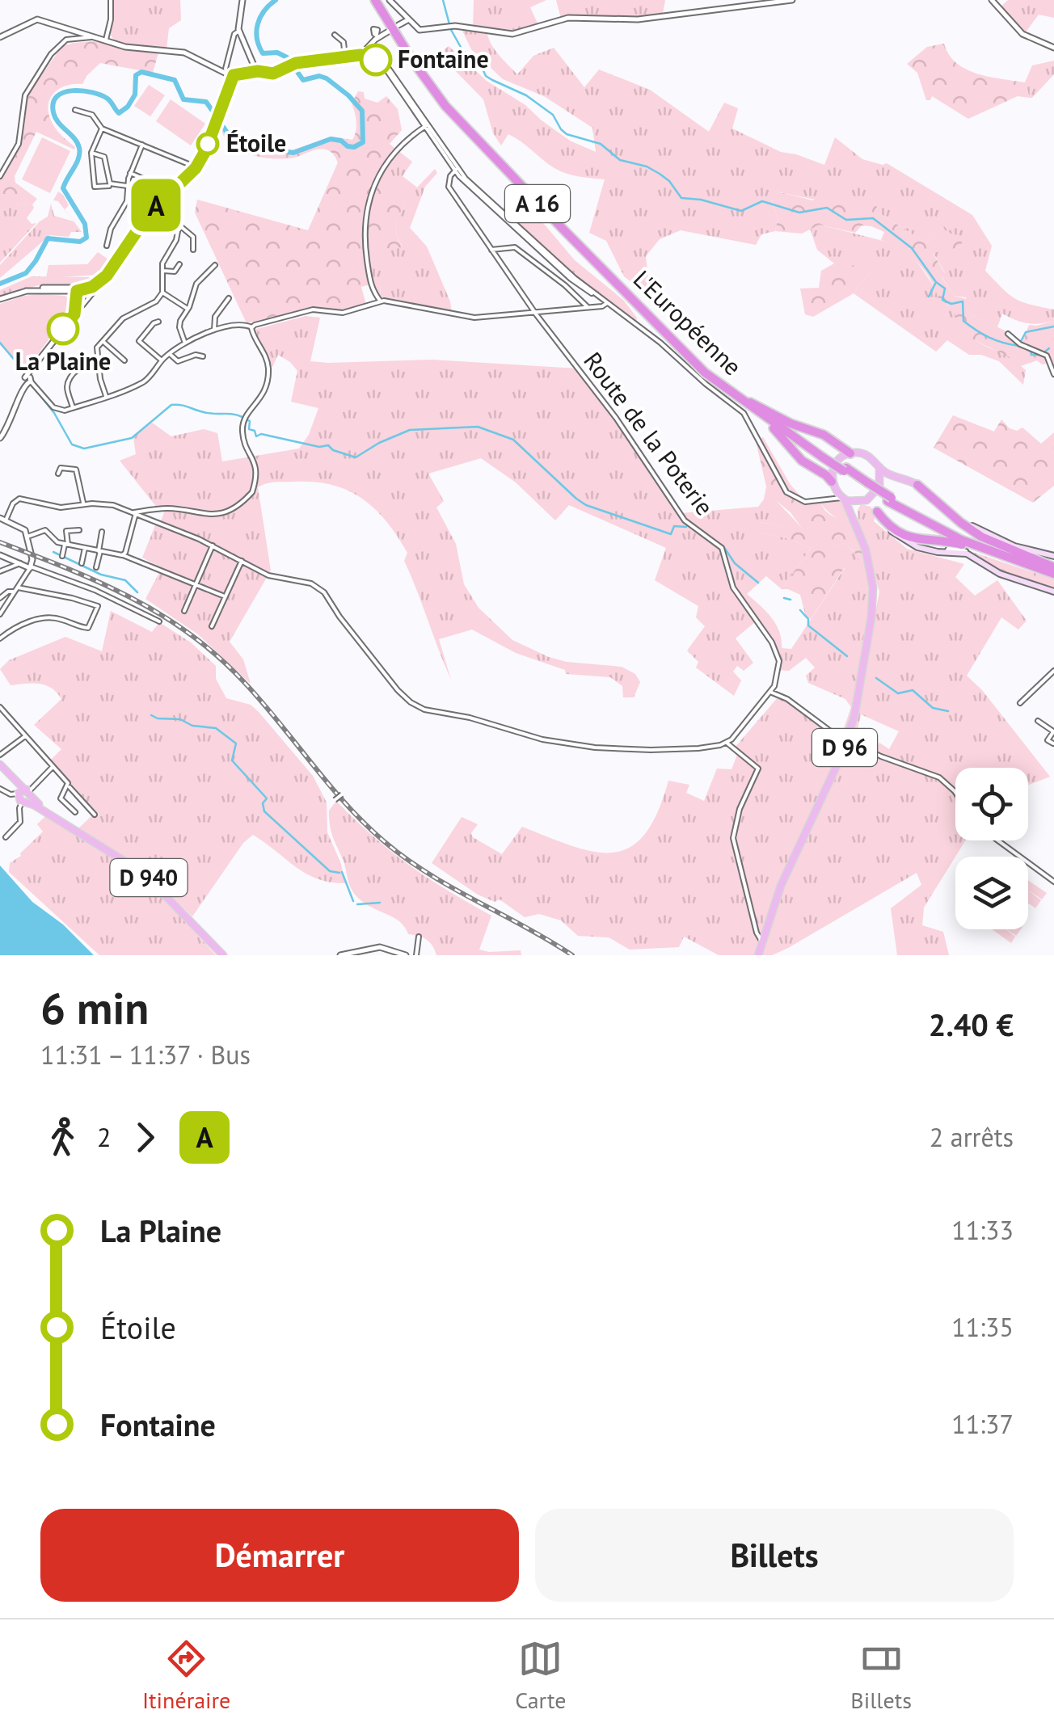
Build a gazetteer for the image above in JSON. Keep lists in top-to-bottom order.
{
  "streets": {
    "highway": ["A 16", "L'Européenne"],
    "main road": ["D 96", "D 940"],
    "street": ["Route de la Poterie"]
  },
  "places": ["Fontaine", "Étoile", "La Plaine"],
  "lines": ["bus line A"],
  "page": {
    "on_map": "A",
    "heading": ["6 min", "11:31 – 11:37 · Bus", "2.40 €"],
    "legs": ["2", "A", "2 arrêts"],
    "list": [
      {
        "name": "La Plaine",
        "value": "11:33"
      },
      {
        "name": "Étoile",
        "value": "11:35"
      },
      {
        "name": "Fontaine",
        "value": "11:37"
      }
    ],
    "buttons": ["Démarrer", "Billets"],
    "tabs": ["Itinéraire", "Carte", "Billets"]
  }
}
